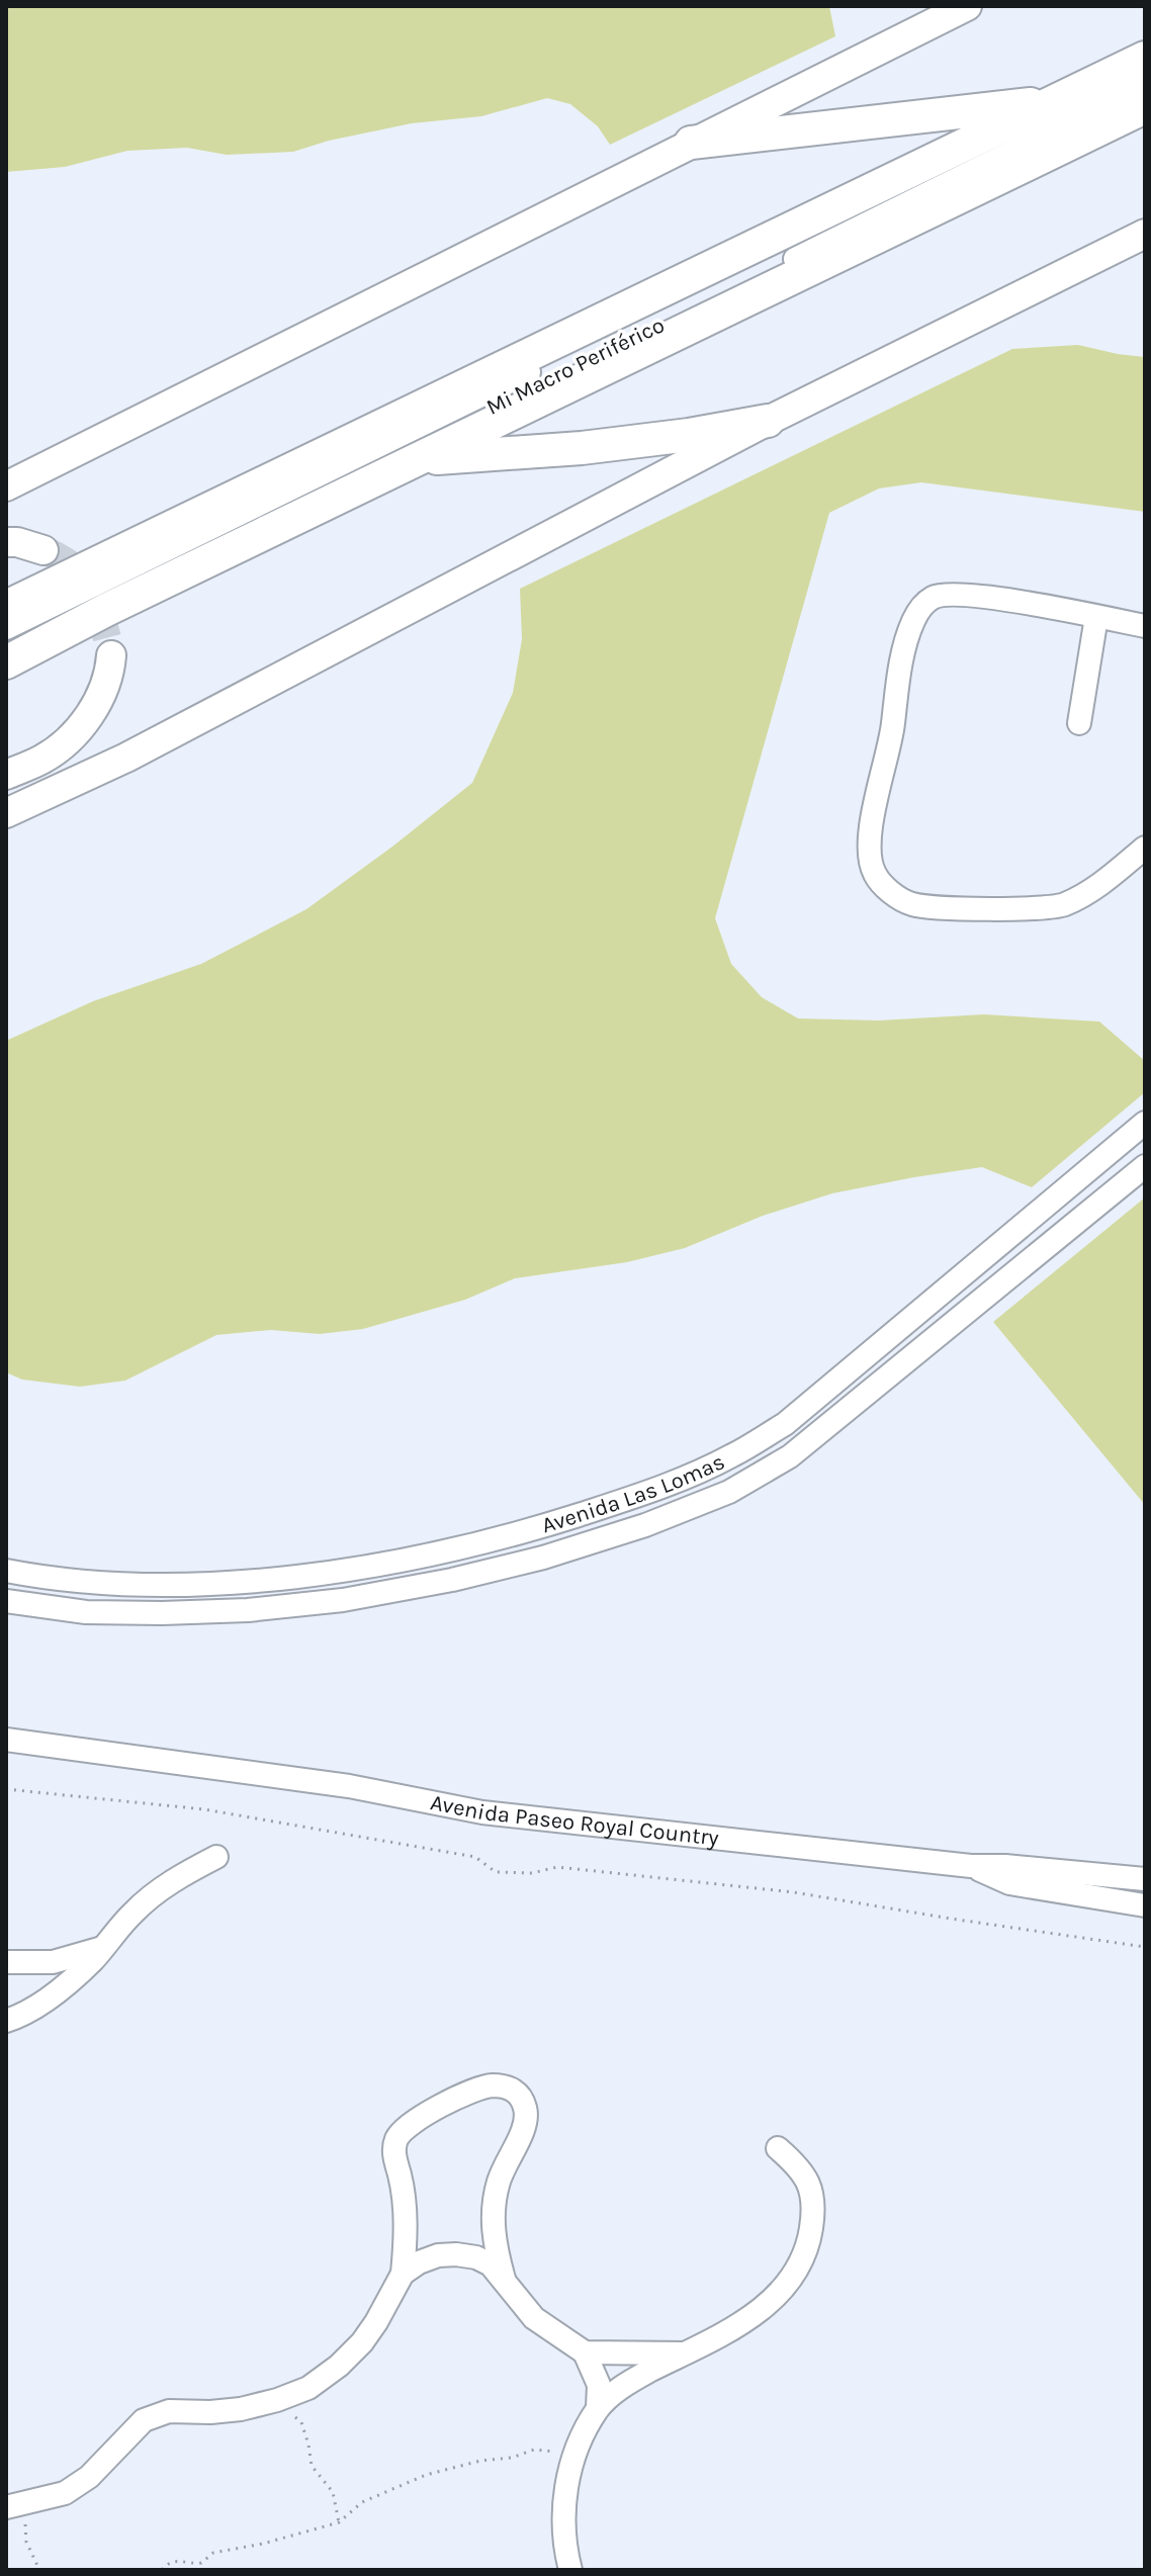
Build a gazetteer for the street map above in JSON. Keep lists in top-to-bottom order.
{
  "streets": {
    "street": ["Mi Macro Periférico", "Avenida Las Lomas", "Avenida Paseo Royal Country"]
  }
}
